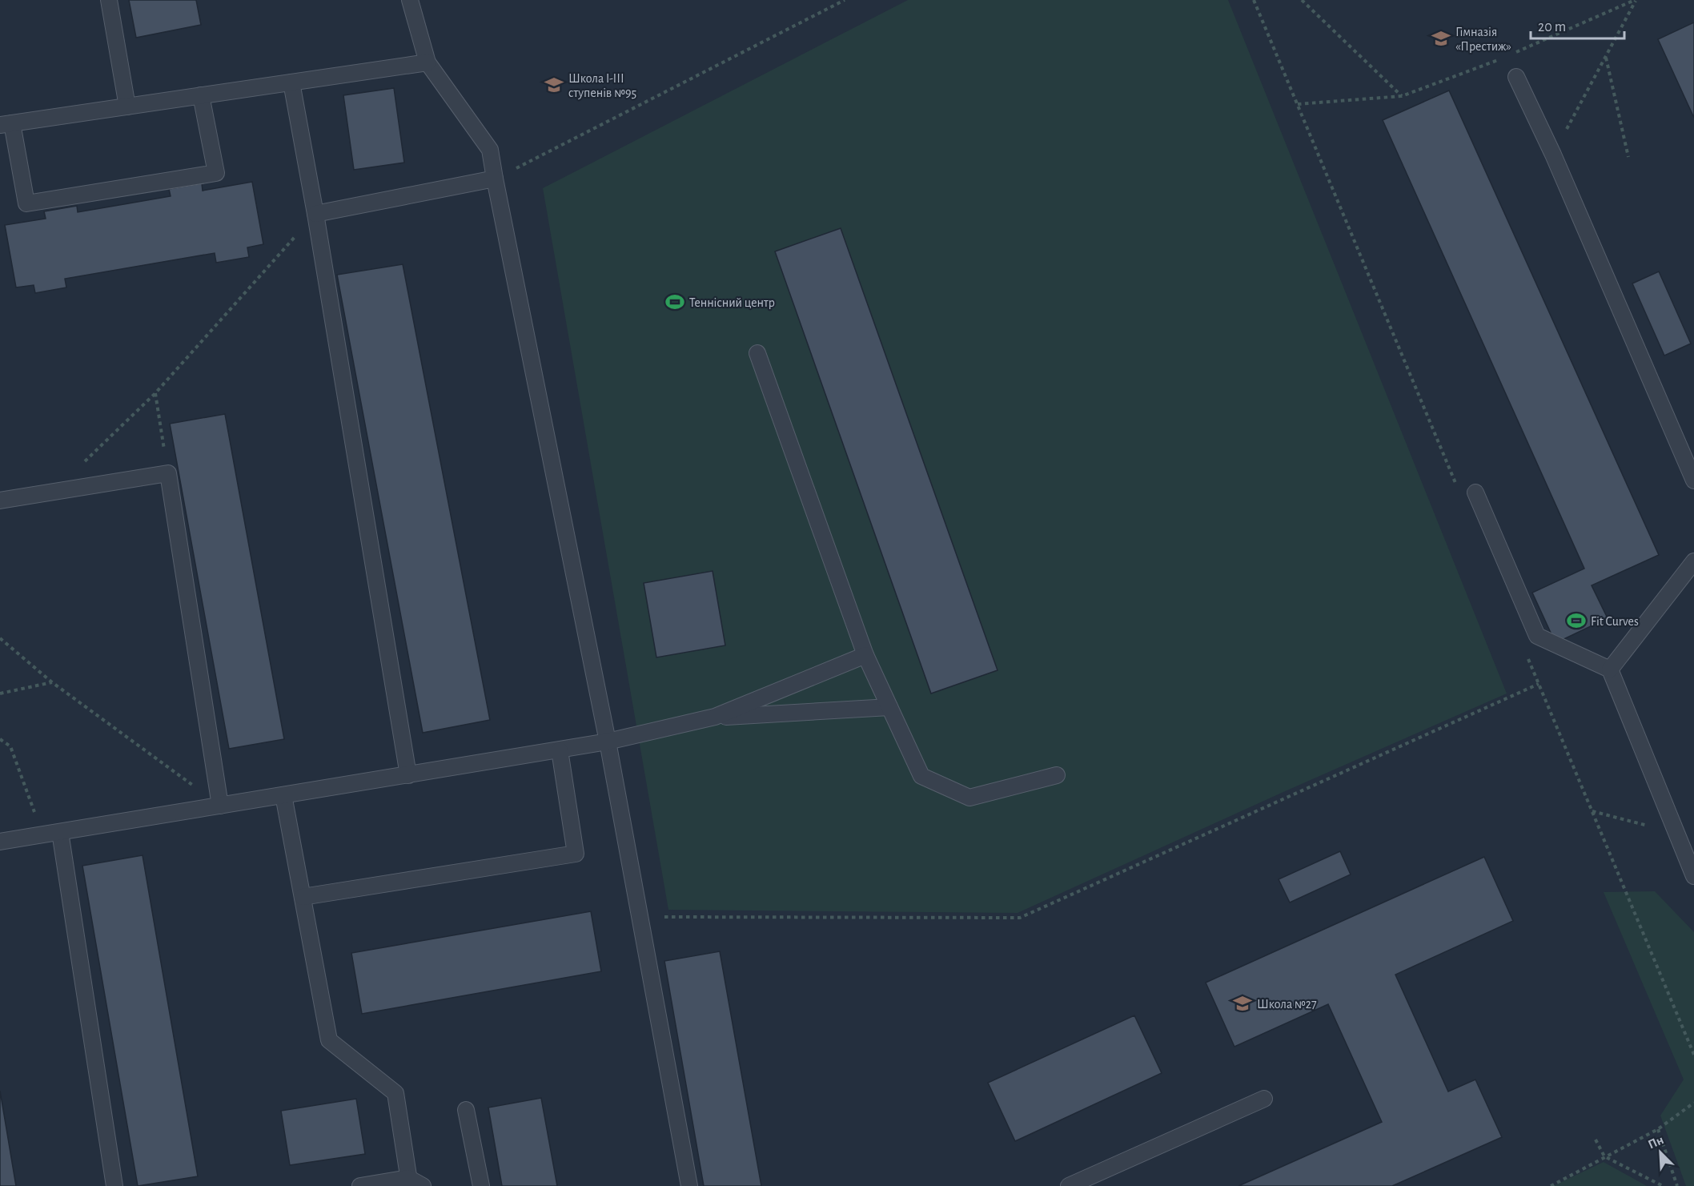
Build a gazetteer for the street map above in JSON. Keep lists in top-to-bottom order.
{
  "places": {
    "school or university": ["Гімназія «Престиж»", "Школа І-ІІІ ступенів №95", "Школа №27"],
    "sports": ["Теннісний центр", "Fit Curves"]
  },
  "scale_bar": "20 m",
  "north": "top left"
}
